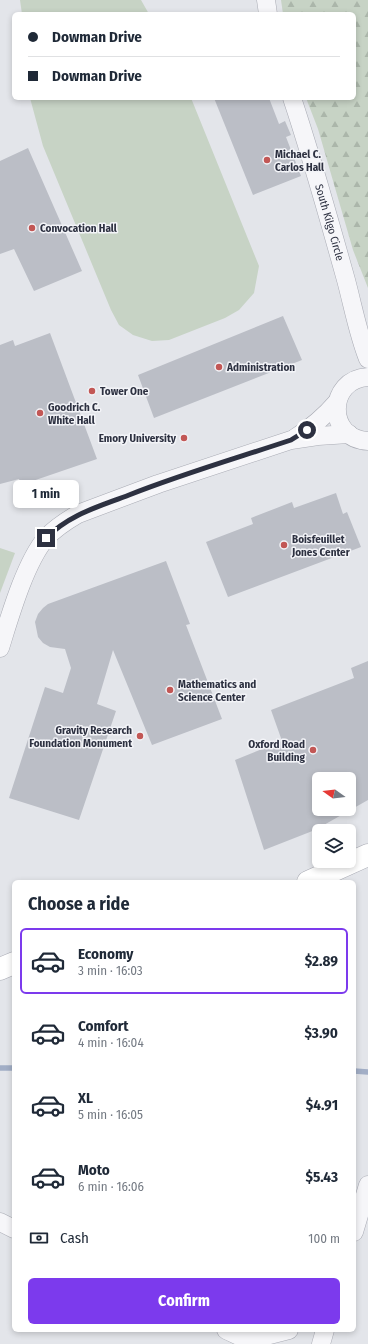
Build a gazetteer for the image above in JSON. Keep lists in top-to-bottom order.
{
  "streets": {
    "street": ["South Kilgo Circle"]
  },
  "places": [
    "Michael C. Carlos Hall",
    "Convocation Hall",
    "Administration",
    "Tower One",
    "Goodrich C. White Hall",
    "Emory University",
    "Boisfeuillet Jones Center",
    "Mathematics and Science Center",
    "Gravity Research Foundation Monument",
    "Oxford Road Building"
  ],
  "north": "left",
  "page": {
    "banner": ["Dowman Drive", "Dowman Drive"],
    "bubble": "1 min",
    "heading": "Choose a ride",
    "list": [
      {
        "name": "Economy",
        "note": "3 min · 16:03",
        "value": "$2.89"
      },
      {
        "name": "Comfort",
        "note": "4 min · 16:04",
        "value": "$3.90"
      },
      {
        "name": "XL",
        "note": "5 min · 16:05",
        "value": "$4.91"
      },
      {
        "name": "Moto",
        "note": "6 min · 16:06",
        "value": "$5.43"
      }
    ],
    "pay": ["Cash", "100 m"],
    "buttons": "Confirm"
  }
}
